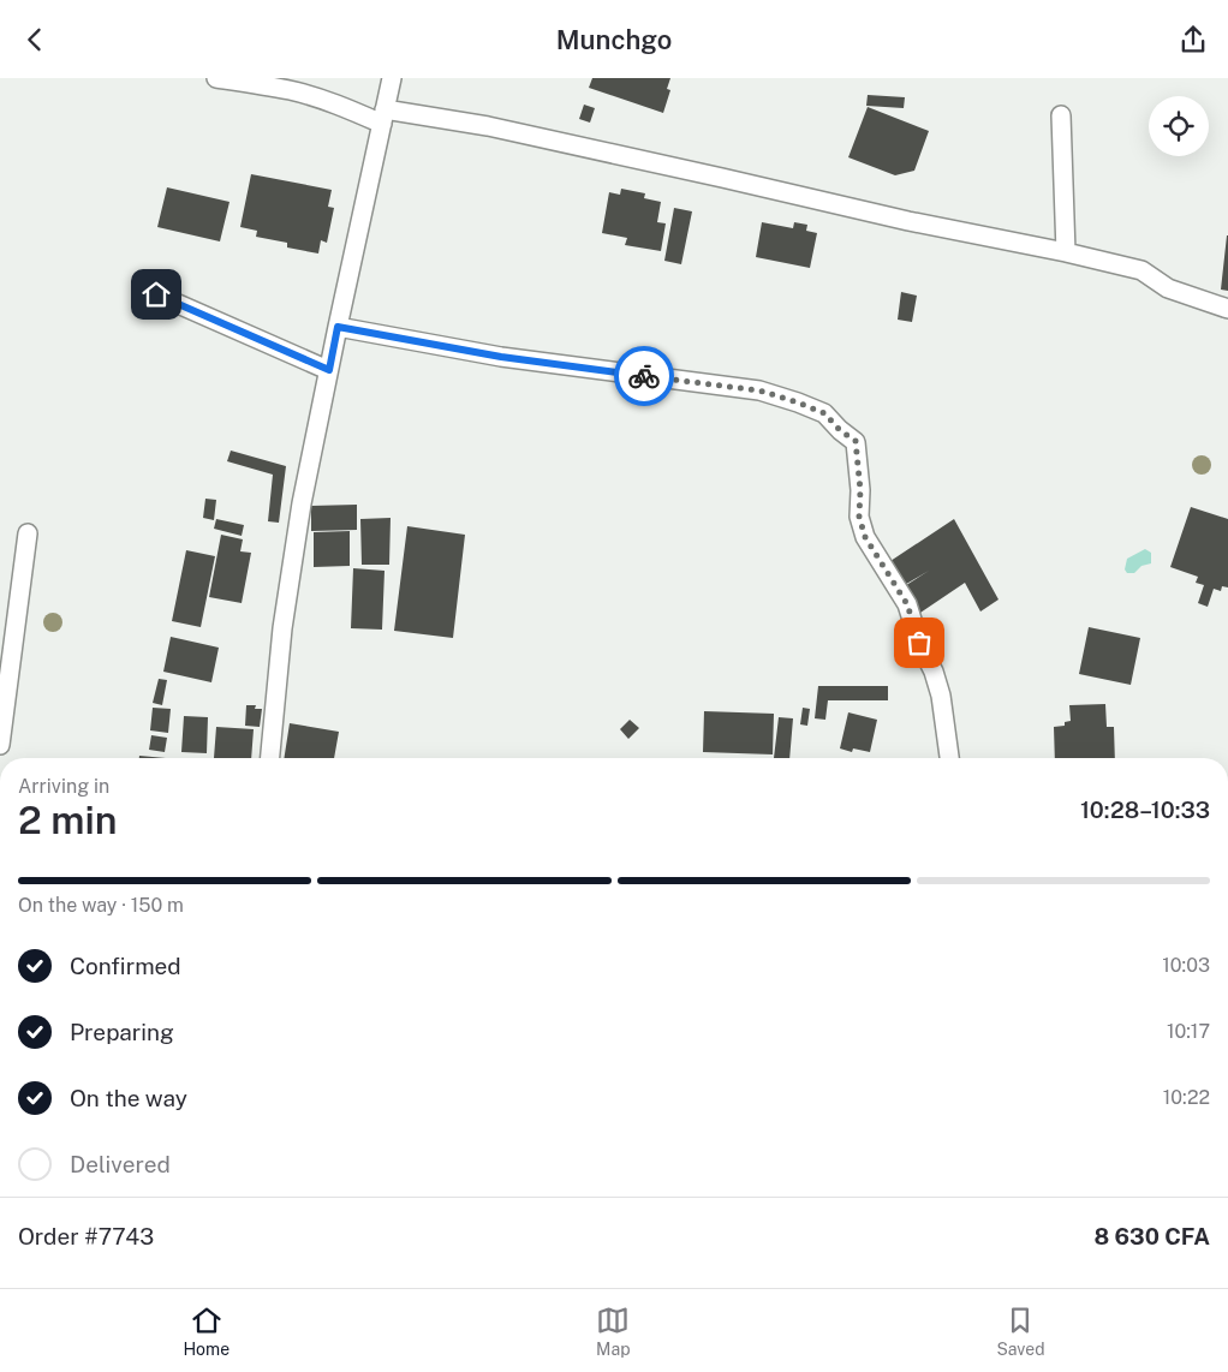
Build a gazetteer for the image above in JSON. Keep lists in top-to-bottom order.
{
  "page": {
    "header": "Munchgo",
    "heading": ["2 min", "Arriving in", "10:28–10:33"],
    "panel": ["Order #7743", "8 630 CFA"],
    "bar": "On the way · 150 m",
    "list": [
      ["Confirmed", "10:03"],
      ["Preparing", "10:17"],
      ["On the way", "10:22"],
      "Delivered"
    ],
    "tabs": ["Home", "Map", "Saved"]
  }
}
